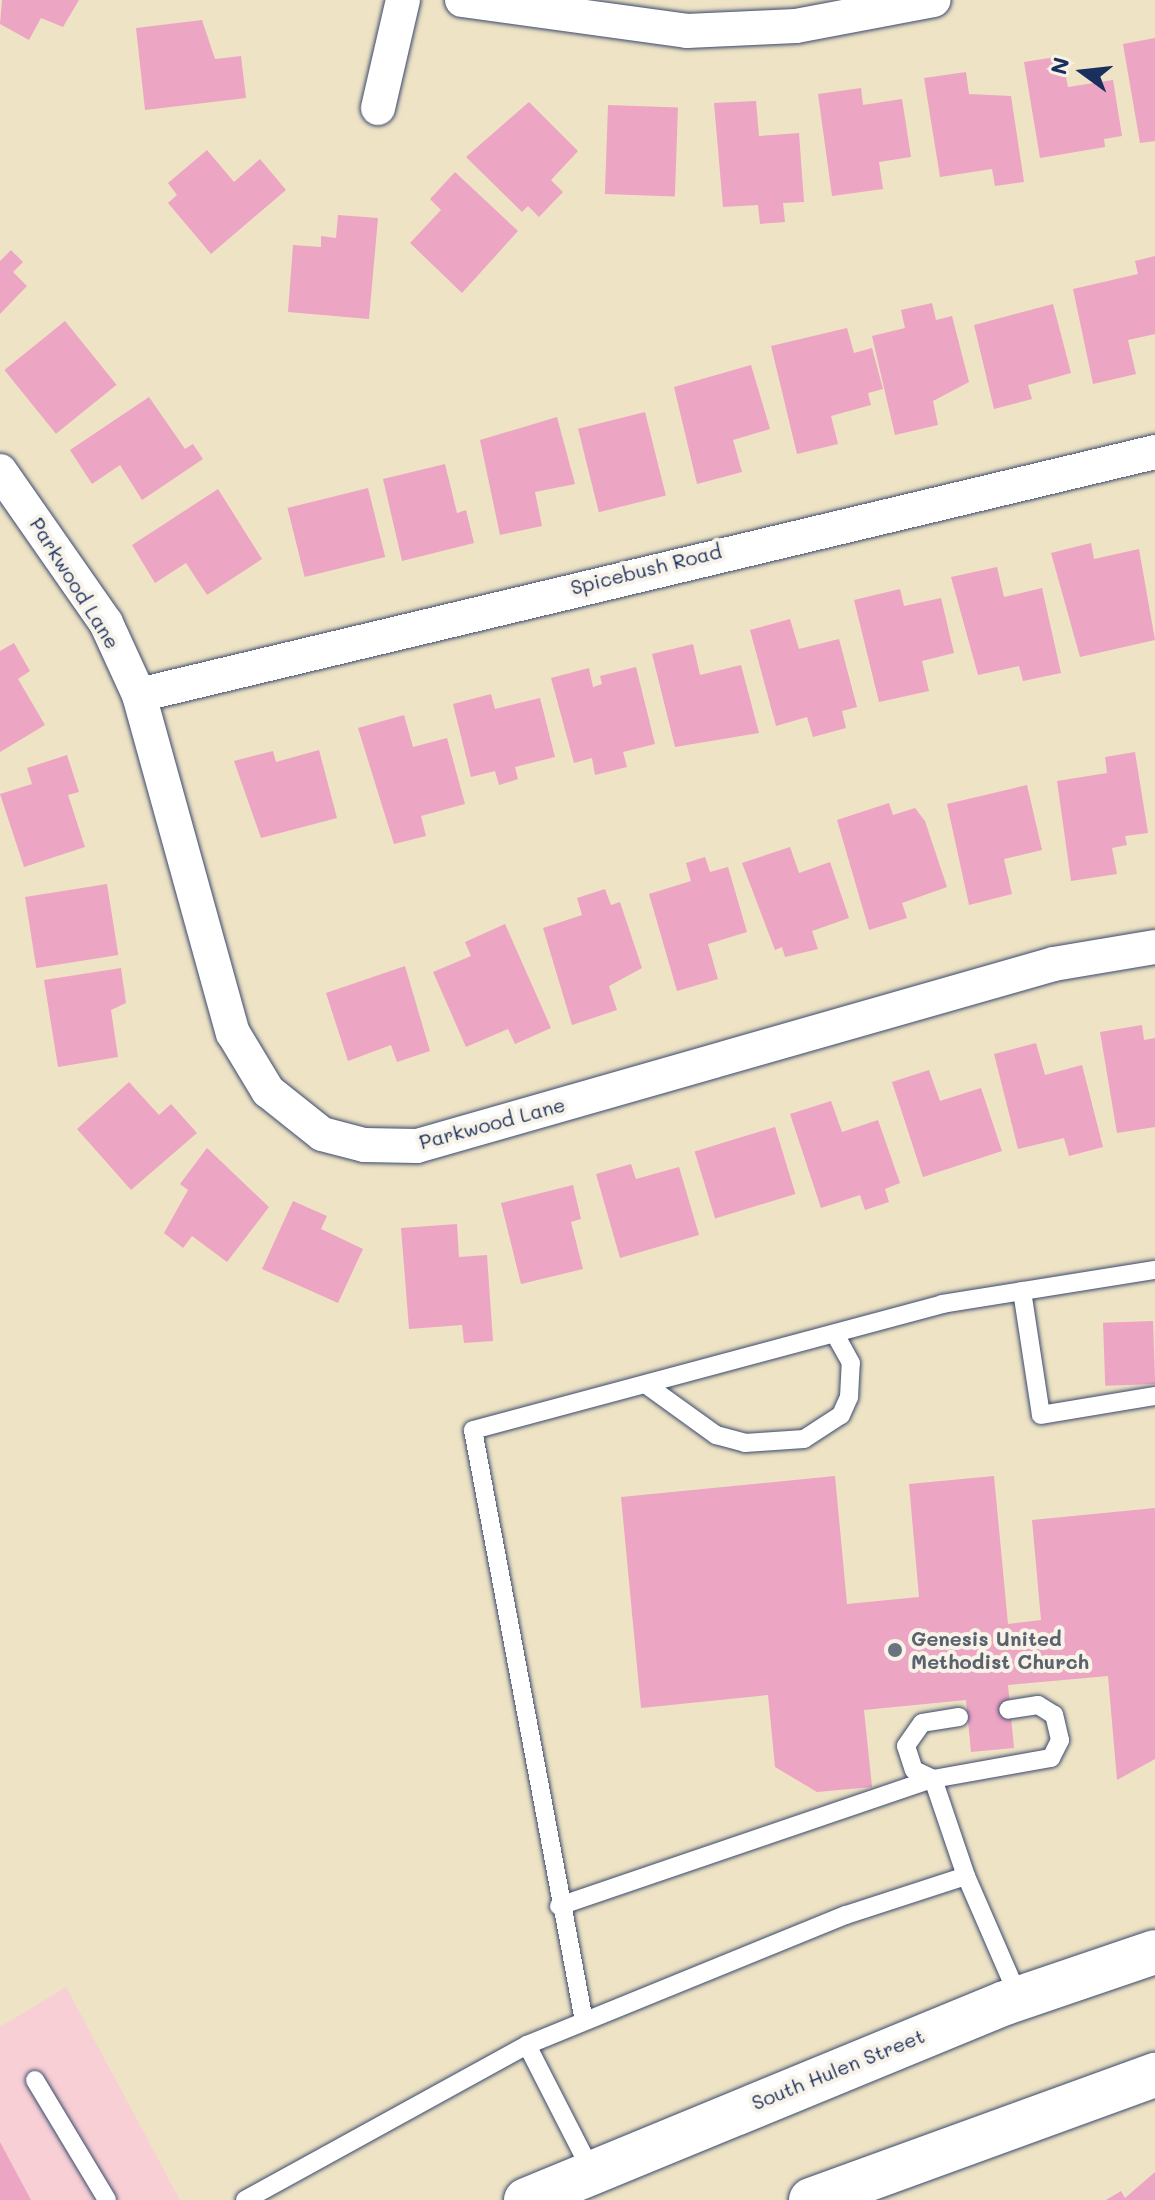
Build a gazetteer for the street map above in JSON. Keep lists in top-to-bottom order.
{
  "streets": {
    "main road": ["South Hulen Street"],
    "street": ["Spicebush Road", "Parkwood Lane"]
  },
  "crossings": [
    ["Spicebush Road", "Parkwood Lane"]
  ],
  "places": ["Genesis United Methodist Church"],
  "north": "left"
}
